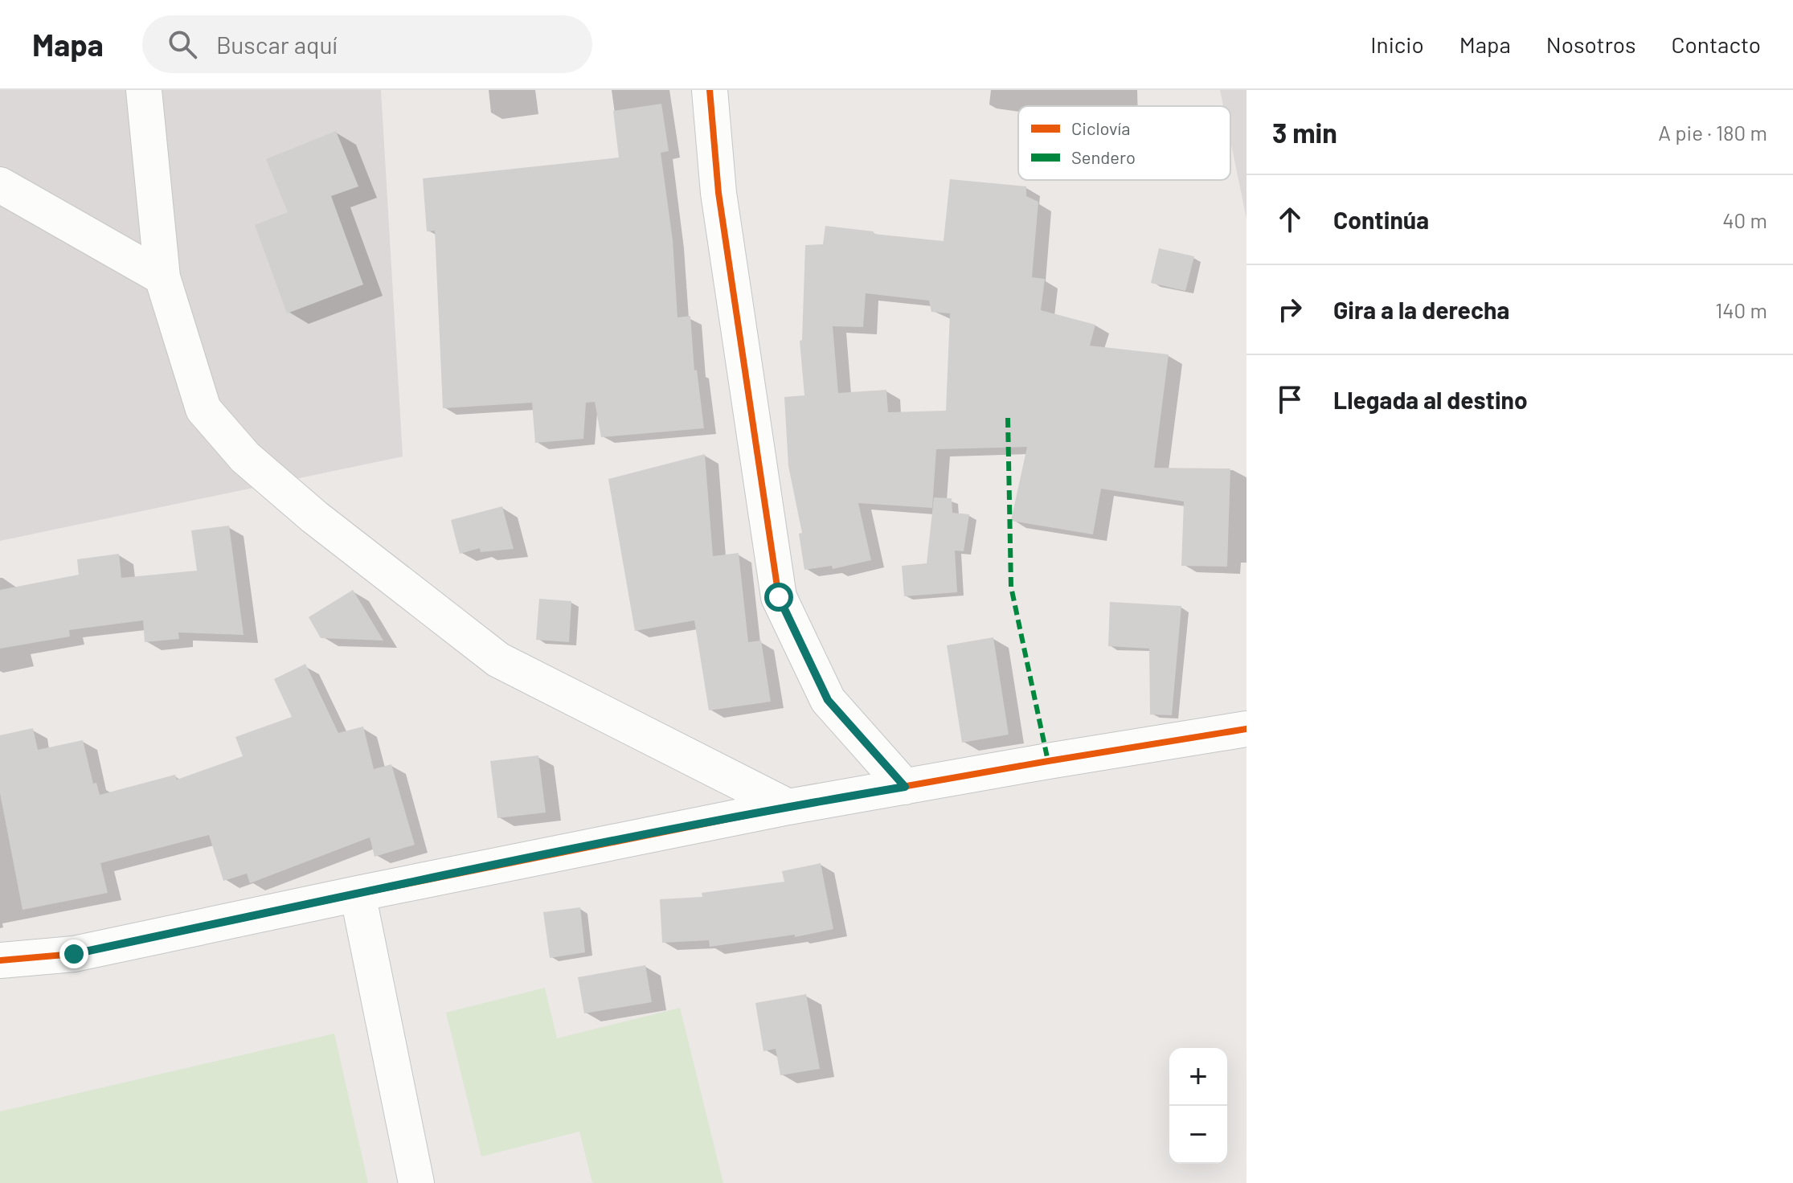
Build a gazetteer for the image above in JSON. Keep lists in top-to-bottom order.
{
  "legend": ["Ciclovía", "Sendero"],
  "page": {
    "header": "Mapa",
    "search": "Buscar aquí",
    "nav": [
      "Inicio",
      "Mapa",
      "Nosotros",
      "Contacto"
    ],
    "heading": ["3 min", "A pie · 180 m"],
    "list": [
      ["Continúa", "40 m"],
      ["Gira a la derecha", "140 m"],
      "Llegada al destino"
    ],
    "map_buttons": ["+", "−"]
  }
}
